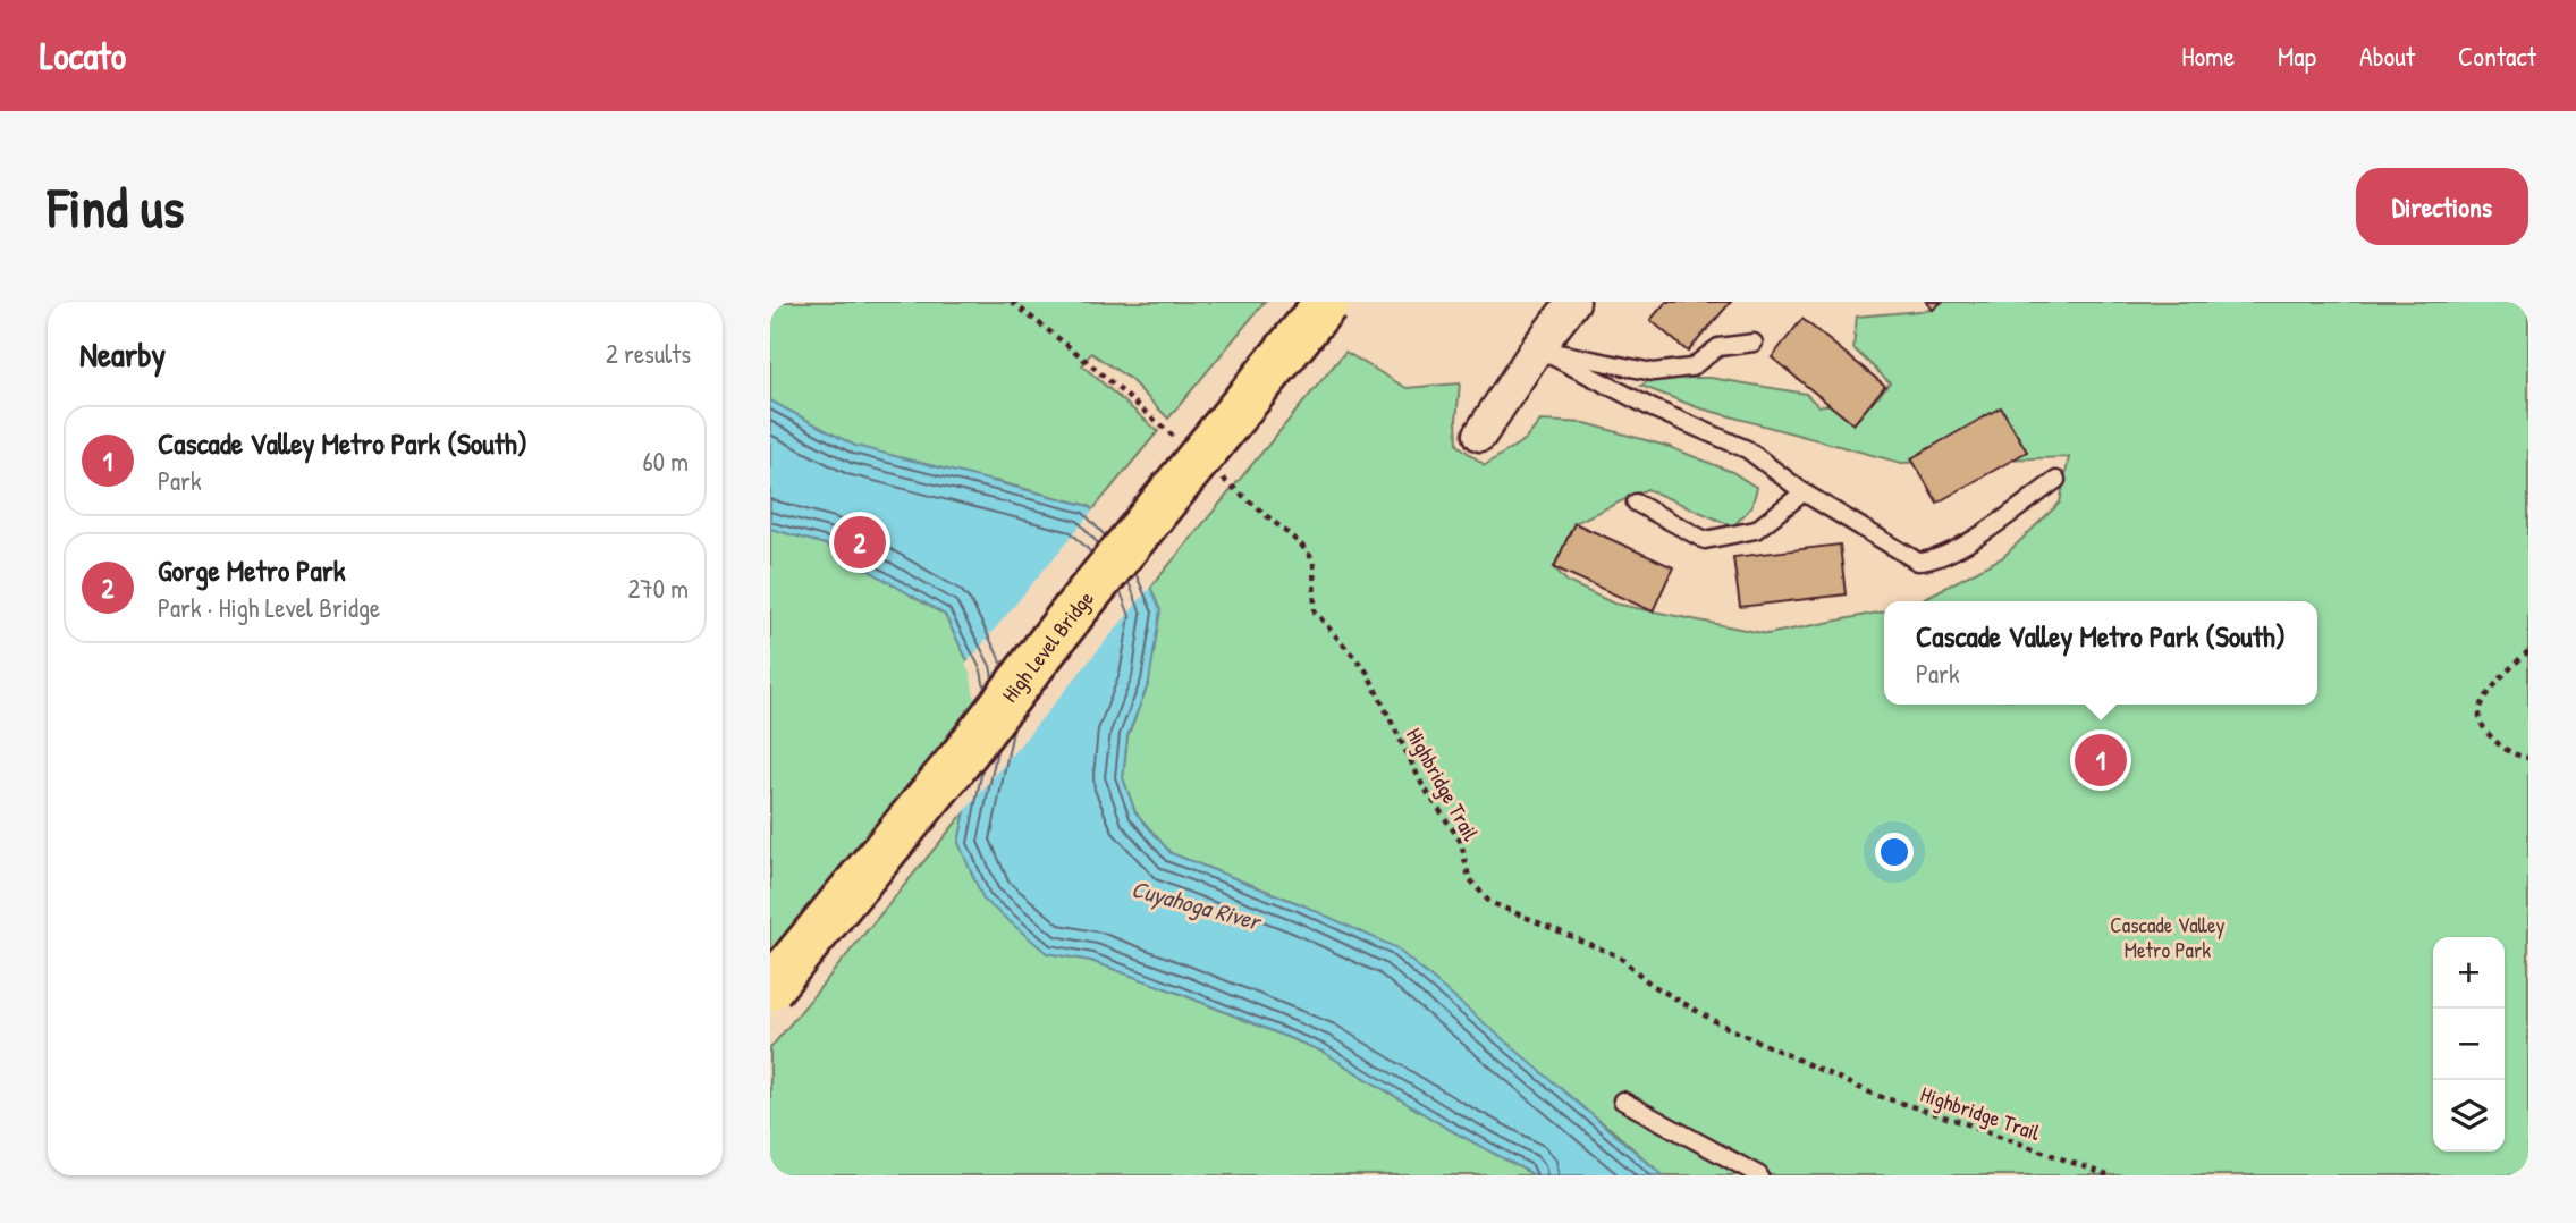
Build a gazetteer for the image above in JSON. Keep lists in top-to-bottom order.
{
  "streets": {
    "main road": ["High Level Bridge"],
    "path": ["Highbridge Trail"]
  },
  "water": ["Cuyahoga River"],
  "parks": ["Cascade Valley Metro Park"],
  "page": {
    "header": "Locato",
    "nav": [
      "Home",
      "Map",
      "About",
      "Contact"
    ],
    "buttons": "Directions",
    "title": "Find us",
    "heading": ["Nearby", "2 results"],
    "list": [
      {
        "mark": "1",
        "name": "Cascade Valley Metro Park (South)",
        "note": "Park",
        "value": "60 m"
      },
      {
        "mark": "2",
        "name": "Gorge Metro Park",
        "note": "Park · High Level Bridge",
        "value": "270 m"
      }
    ],
    "pins": ["2", "1"],
    "popup": ["Cascade Valley Metro Park (South)", "Park"],
    "map_buttons": ["+", "−"]
  }
}
